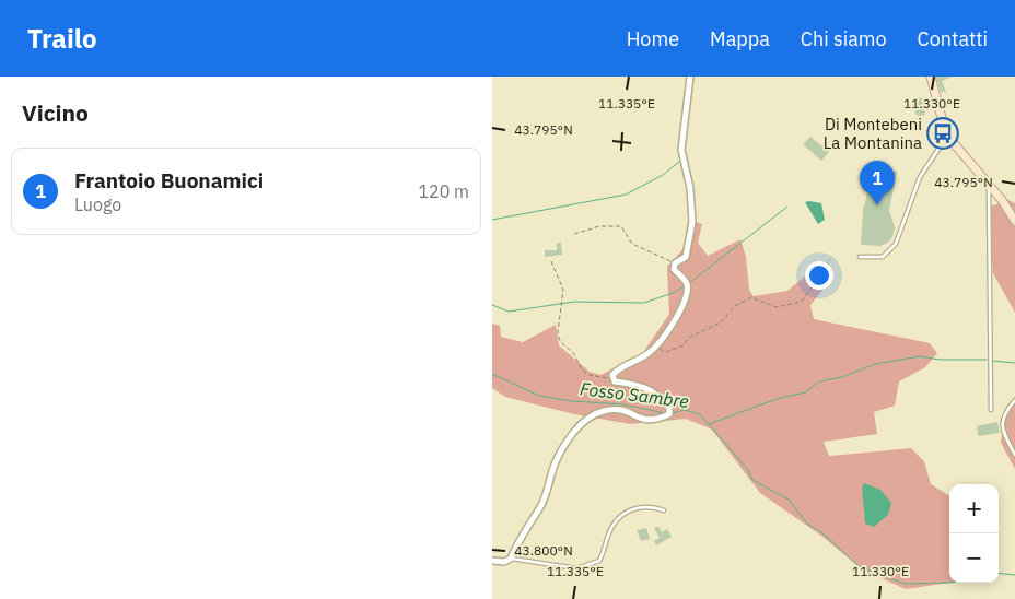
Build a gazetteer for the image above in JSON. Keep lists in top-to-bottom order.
{
  "water": ["Fosso Sambre"],
  "places": {
    "bus stop": ["Di Montebeni La Montanina"]
  },
  "page": {
    "header": "Trailo",
    "nav": [
      "Home",
      "Mappa",
      "Chi siamo",
      "Contatti"
    ],
    "heading": "Vicino",
    "list": [
      {
        "mark": "1",
        "name": "Frantoio Buonamici",
        "note": "Luogo",
        "value": "120 m"
      }
    ],
    "pins": "1",
    "map_buttons": ["+", "−"]
  },
  "coordinates": [
    "11.335°E",
    "11.330°E",
    "43.795°N",
    "43.800°N"
  ]
}
